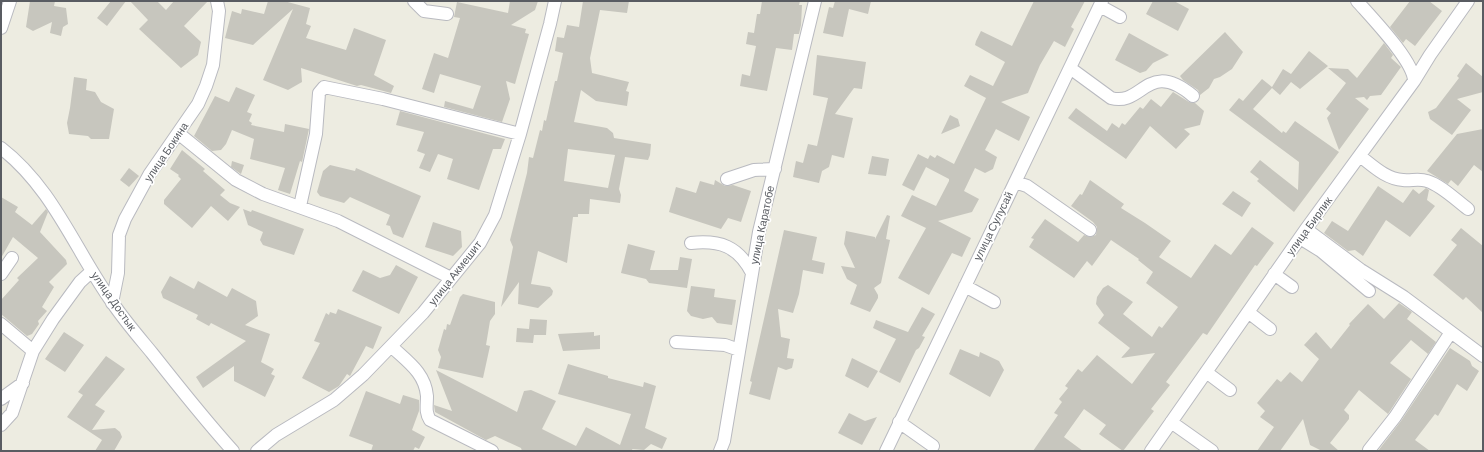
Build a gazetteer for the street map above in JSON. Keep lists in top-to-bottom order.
{
  "streets": {
    "street": [
      "улица Бокина",
      "улица Каратобе",
      "улица Сулусай",
      "улица Бирлик",
      "улица Акмешит",
      "улица Достык"
    ]
  },
  "crossings": [
    ["улица Бокина", "улица Достык"]
  ]
}
